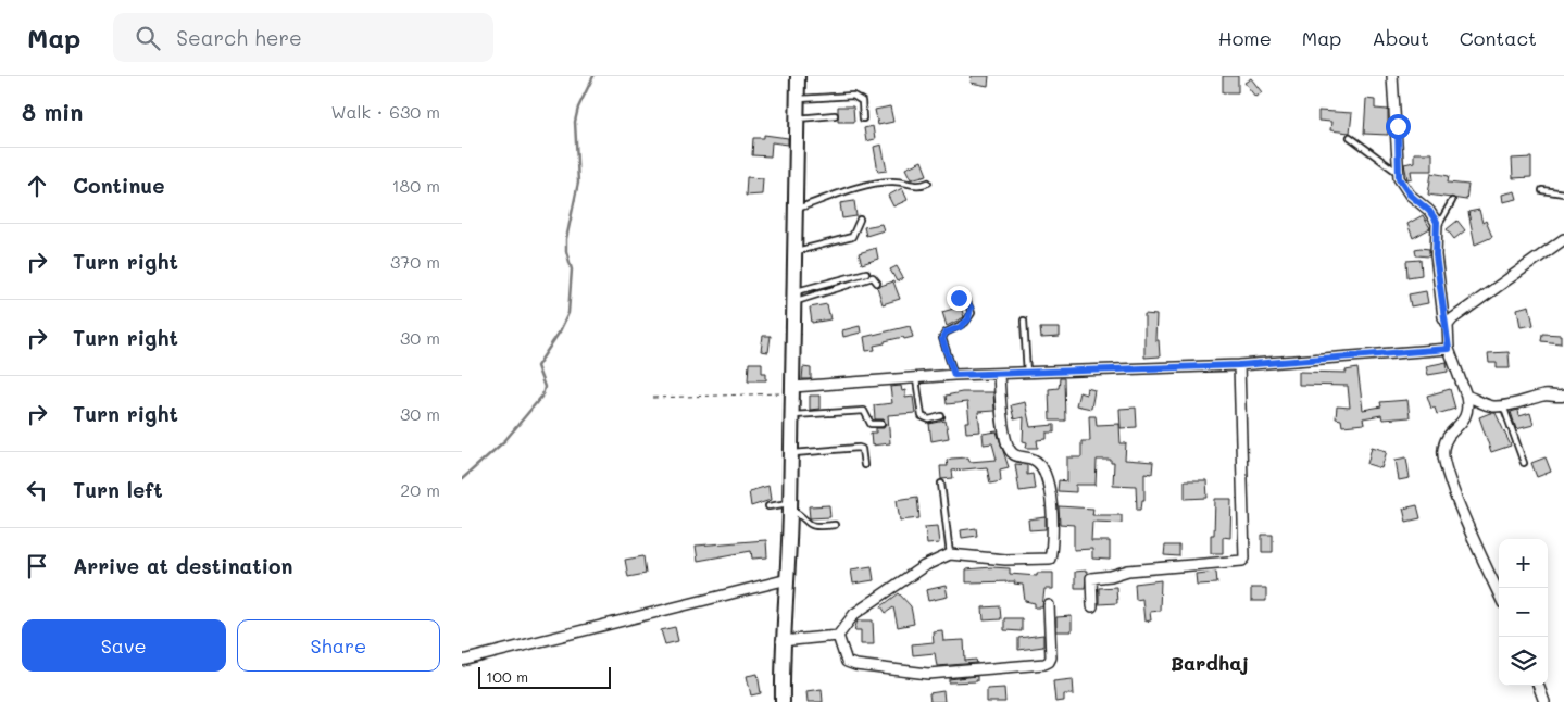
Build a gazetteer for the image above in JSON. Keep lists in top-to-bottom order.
{
  "districts": ["Bardhaj"],
  "scale_bar": "100 m",
  "page": {
    "header": "Map",
    "search": "Search here",
    "nav": [
      "Home",
      "Map",
      "About",
      "Contact"
    ],
    "heading": ["8 min", "Walk · 630 m"],
    "list": [
      ["Continue", "180 m"],
      ["Turn right", "370 m"],
      ["Turn right", "30 m"],
      ["Turn right", "30 m"],
      ["Turn left", "20 m"],
      "Arrive at destination"
    ],
    "map_buttons": ["+", "−"],
    "buttons": ["Save", "Share"],
    "scale": "100 m"
  }
}
